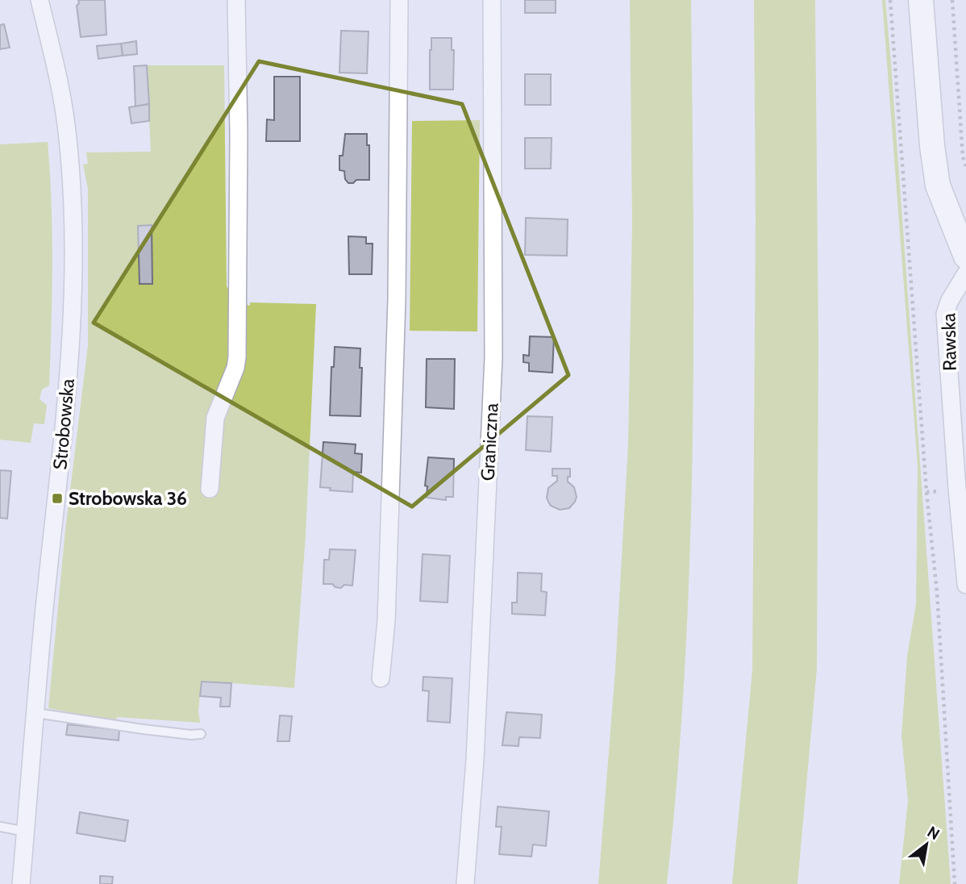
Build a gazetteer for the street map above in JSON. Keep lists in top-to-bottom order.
{
  "streets": {
    "street": ["Rawska", "Strobowska", "Graniczna"]
  },
  "places": {
    "transit": ["Strobowska 36"]
  },
  "north": "top right"
}
